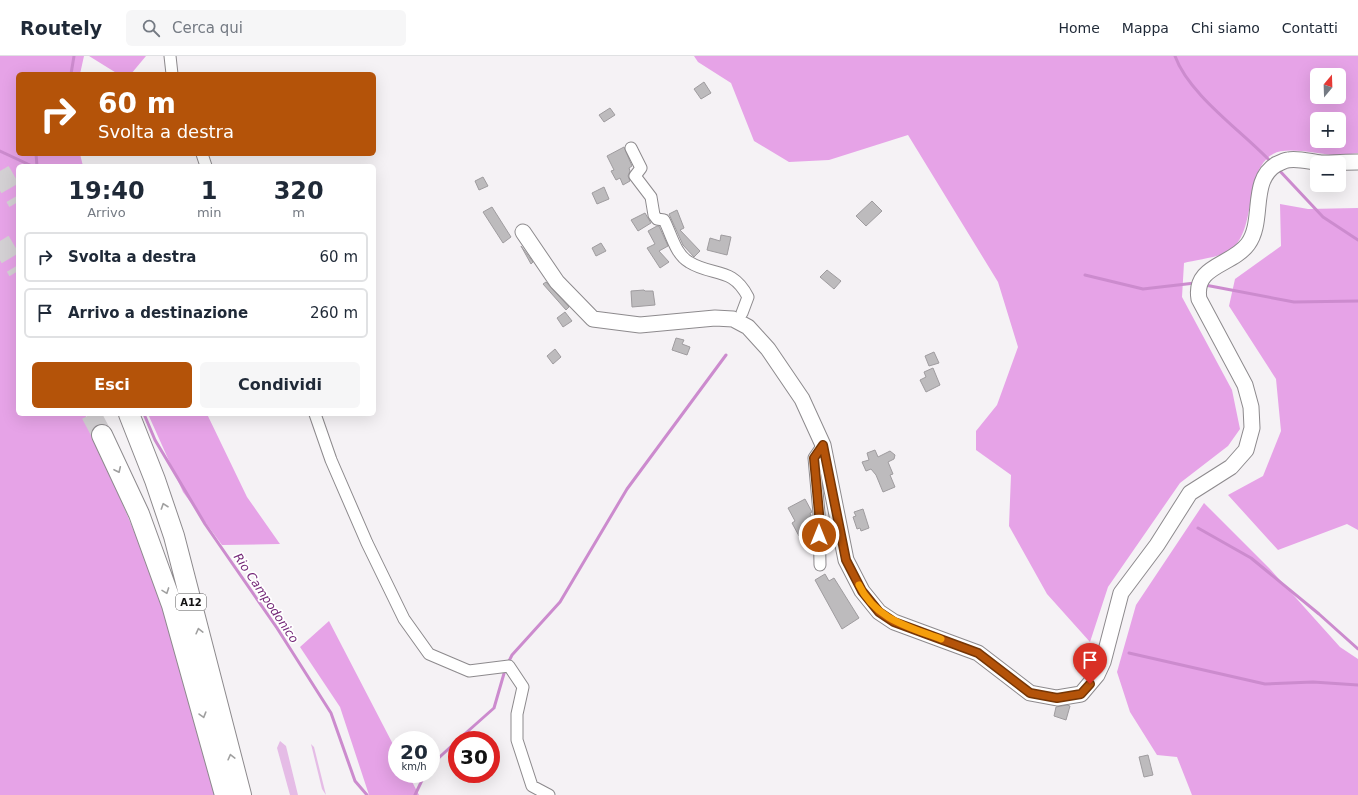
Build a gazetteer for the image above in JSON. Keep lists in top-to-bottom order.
{
  "streets": {
    "highway": ["A12"]
  },
  "water": ["Rio Campodonico"],
  "north": "top",
  "page": {
    "header": "Routely",
    "search": "Cerca qui",
    "nav": [
      "Home",
      "Mappa",
      "Chi siamo",
      "Contatti"
    ],
    "map_buttons": ["+", "−"],
    "turn": ["60 m", "Svolta a destra"],
    "eta": [
      "19:40",
      "Arrivo",
      "1",
      "min",
      "320",
      "m"
    ],
    "list": [
      {
        "name": "Svolta a destra",
        "value": "60 m"
      },
      {
        "name": "Arrivo a destinazione",
        "value": "260 m"
      }
    ],
    "buttons": ["Esci", "Condividi"],
    "speed": "20 km/h",
    "limit": "30"
  }
}
